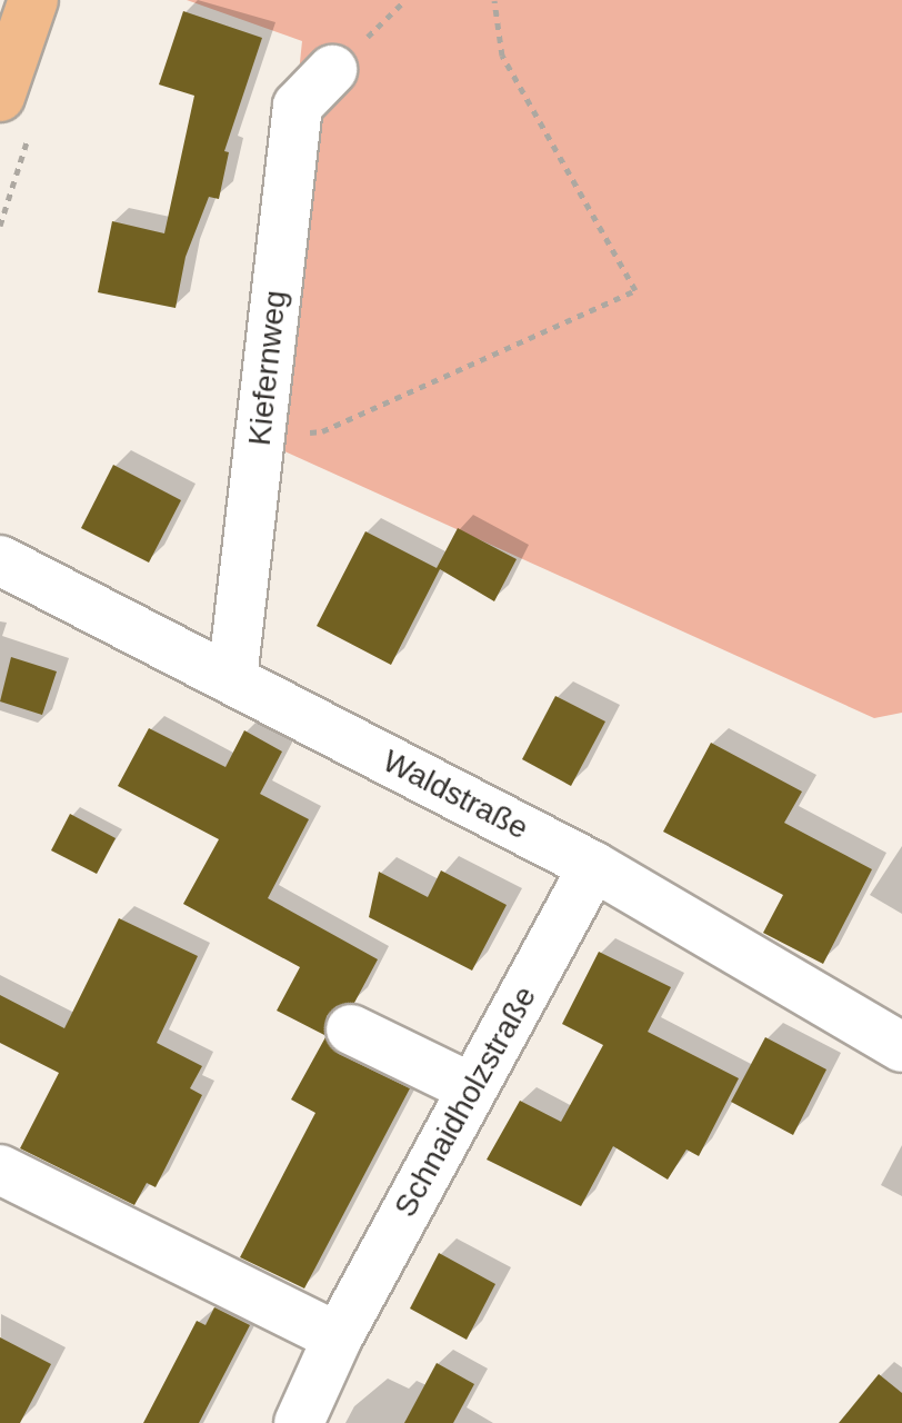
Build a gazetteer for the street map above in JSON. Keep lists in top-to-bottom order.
{
  "streets": {
    "street": ["Kiefernweg", "Waldstraße", "Schnaidholzstraße"]
  },
  "crossings": [
    ["Kiefernweg", "Waldstraße"],
    ["Waldstraße", "Schnaidholzstraße"]
  ]
}
